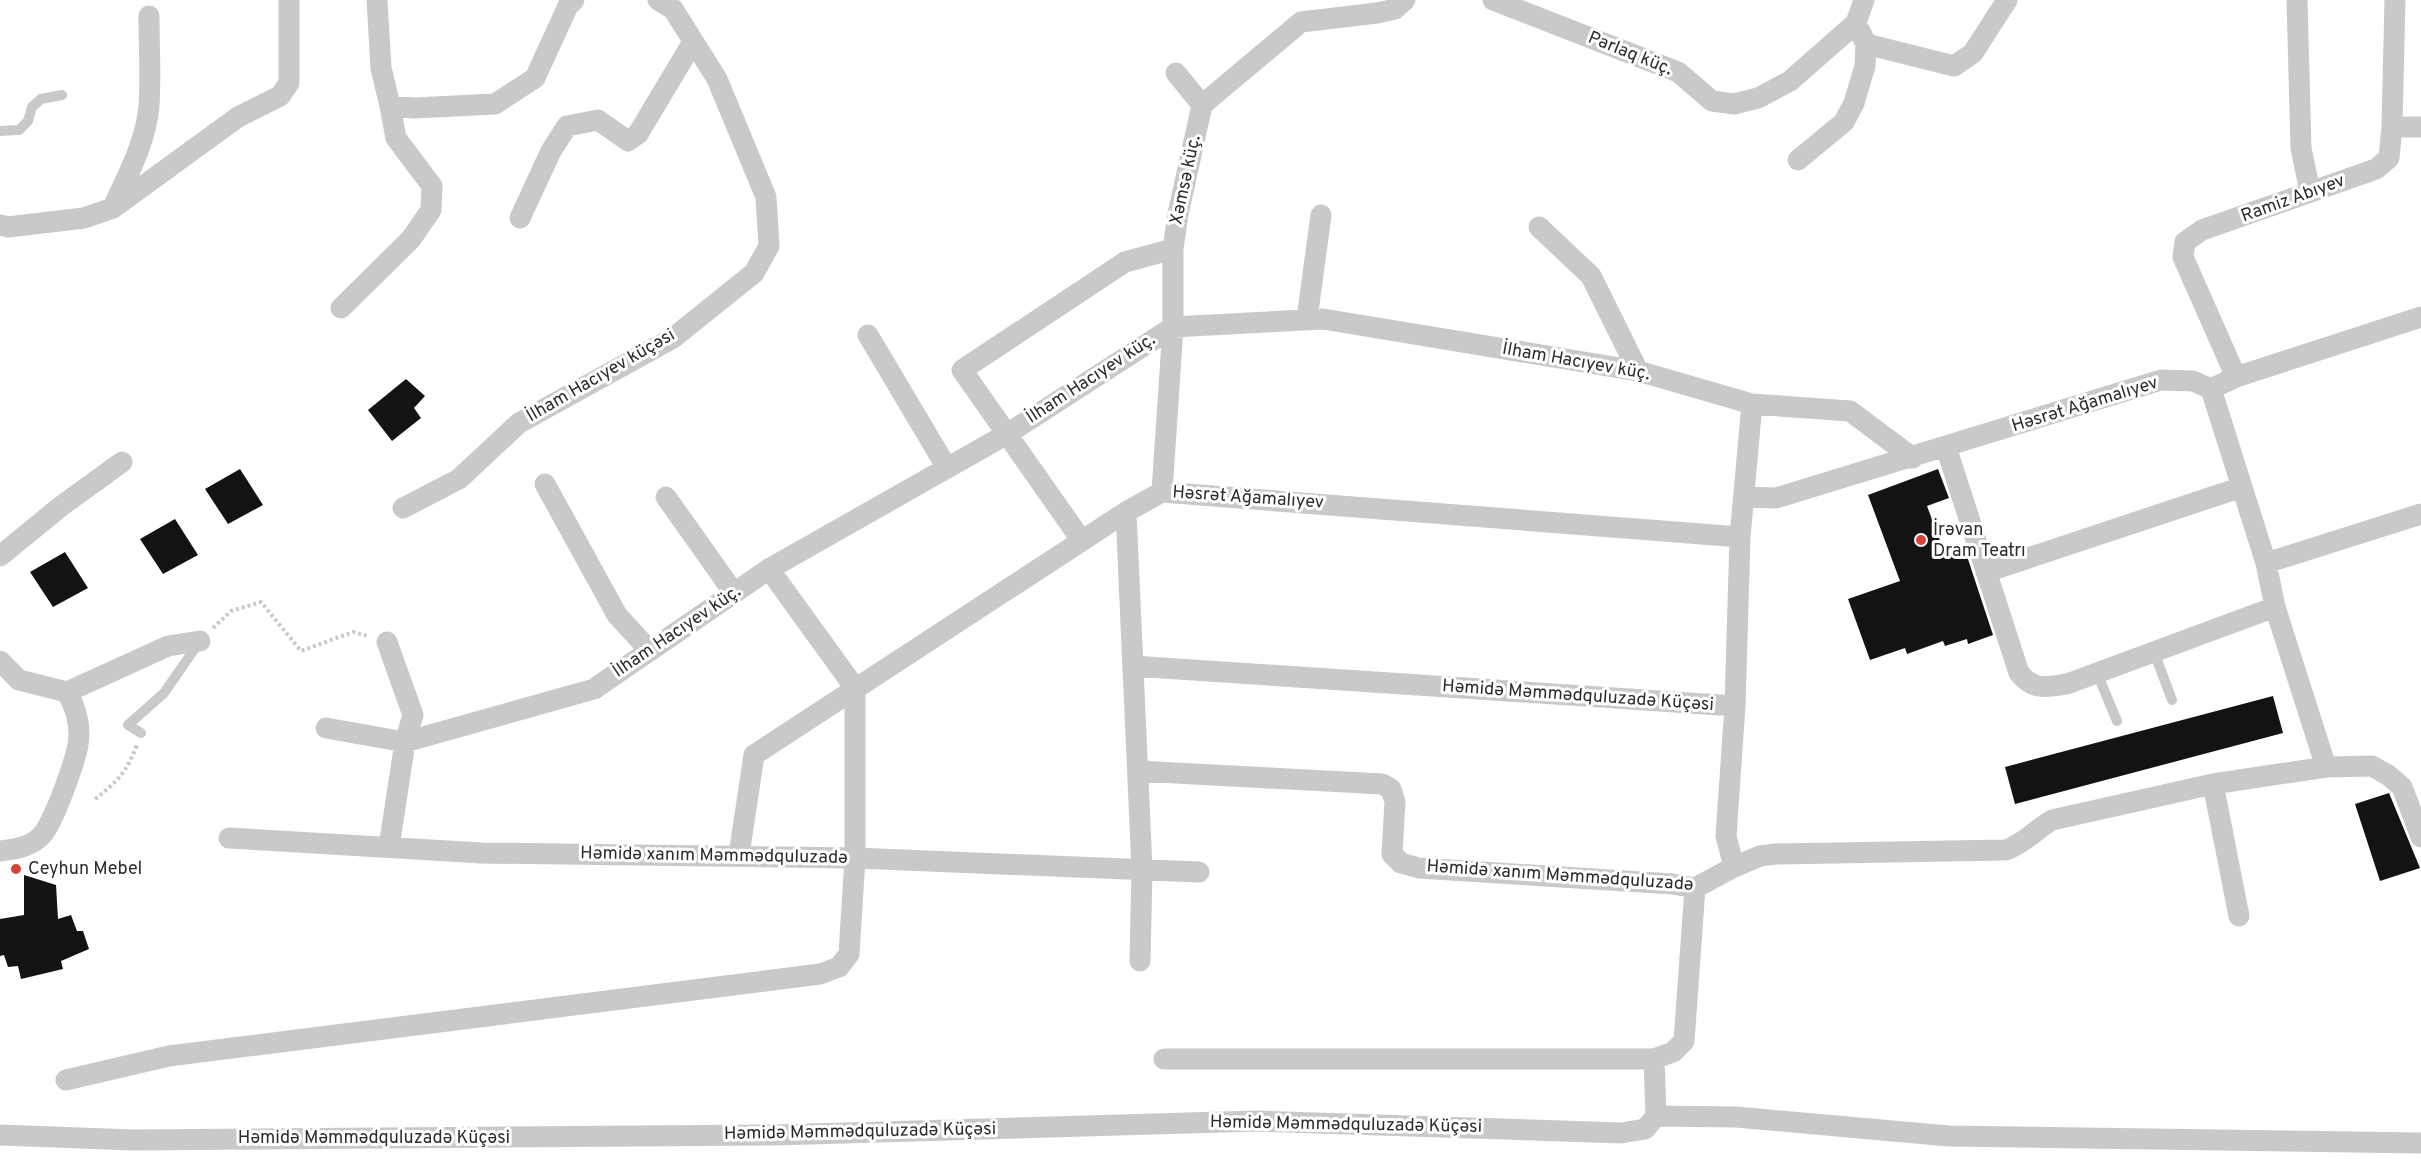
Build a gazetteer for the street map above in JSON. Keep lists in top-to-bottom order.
{
  "streets": {
    "street": [
      "Parlaq küç.",
      "Xəmsə küç.",
      "Ramiz Abıyev",
      "İlham Hacıyev küç.",
      "İlham Hacıyev küçəsi",
      "Həsrət Ağamalıyev",
      "Həmidə Məmmədquluzadə Küçəsi",
      "Həmidə xanım Məmmədquluzadə"
    ]
  },
  "crossings": [
    ["Xəmsə küç.", "İlham Hacıyev küç."],
    ["Xəmsə küç.", "Həsrət Ağamalıyev"],
    ["İlham Hacıyev küç.", "Həsrət Ağamalıyev"],
    ["Həsrət Ağamalıyev", "Həmidə xanım Məmmədquluzadə"]
  ],
  "places": ["İrəvan Dram Teatrı", "Ceyhun Mebel"]
}
